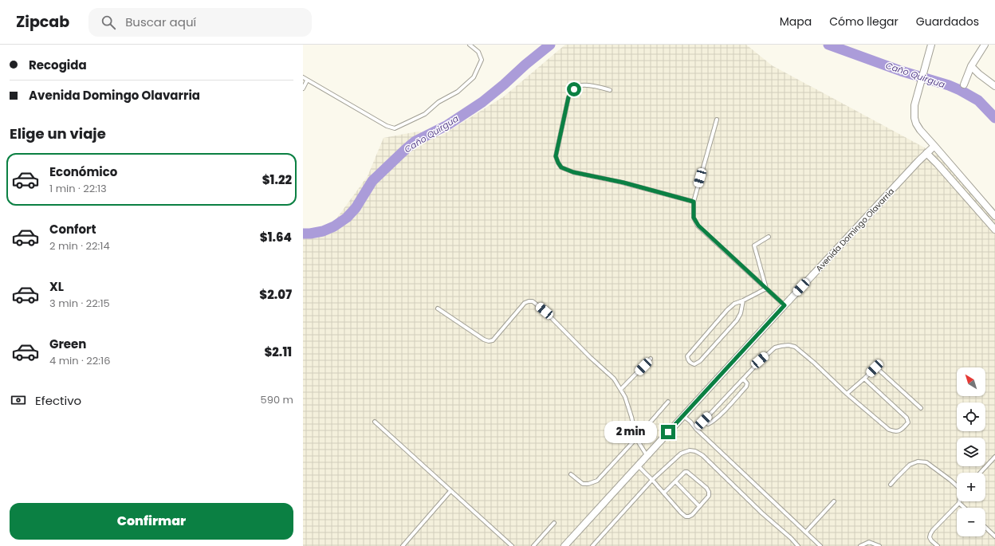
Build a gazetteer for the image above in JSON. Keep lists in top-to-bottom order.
{
  "streets": {
    "street": ["Avenida Domingo Olavarria"]
  },
  "water": ["Caño Quirgua"],
  "north": "top left",
  "page": {
    "header": "Zipcab",
    "search": "Buscar aquí",
    "nav": ["Mapa", "Cómo llegar", "Guardados"],
    "banner": ["Recogida", "Avenida Domingo Olavarria"],
    "heading": "Elige un viaje",
    "list": [
      {
        "name": "Económico",
        "note": "1 min · 22:13",
        "value": "$1.22"
      },
      {
        "name": "Confort",
        "note": "2 min · 22:14",
        "value": "$1.64"
      },
      {
        "name": "XL",
        "note": "3 min · 22:15",
        "value": "$2.07"
      },
      {
        "name": "Green",
        "note": "4 min · 22:16",
        "value": "$2.11"
      }
    ],
    "map_buttons": ["+", "−"],
    "pay": ["Efectivo", "590 m"],
    "bubble": "2 min",
    "buttons": "Confirmar"
  }
}
